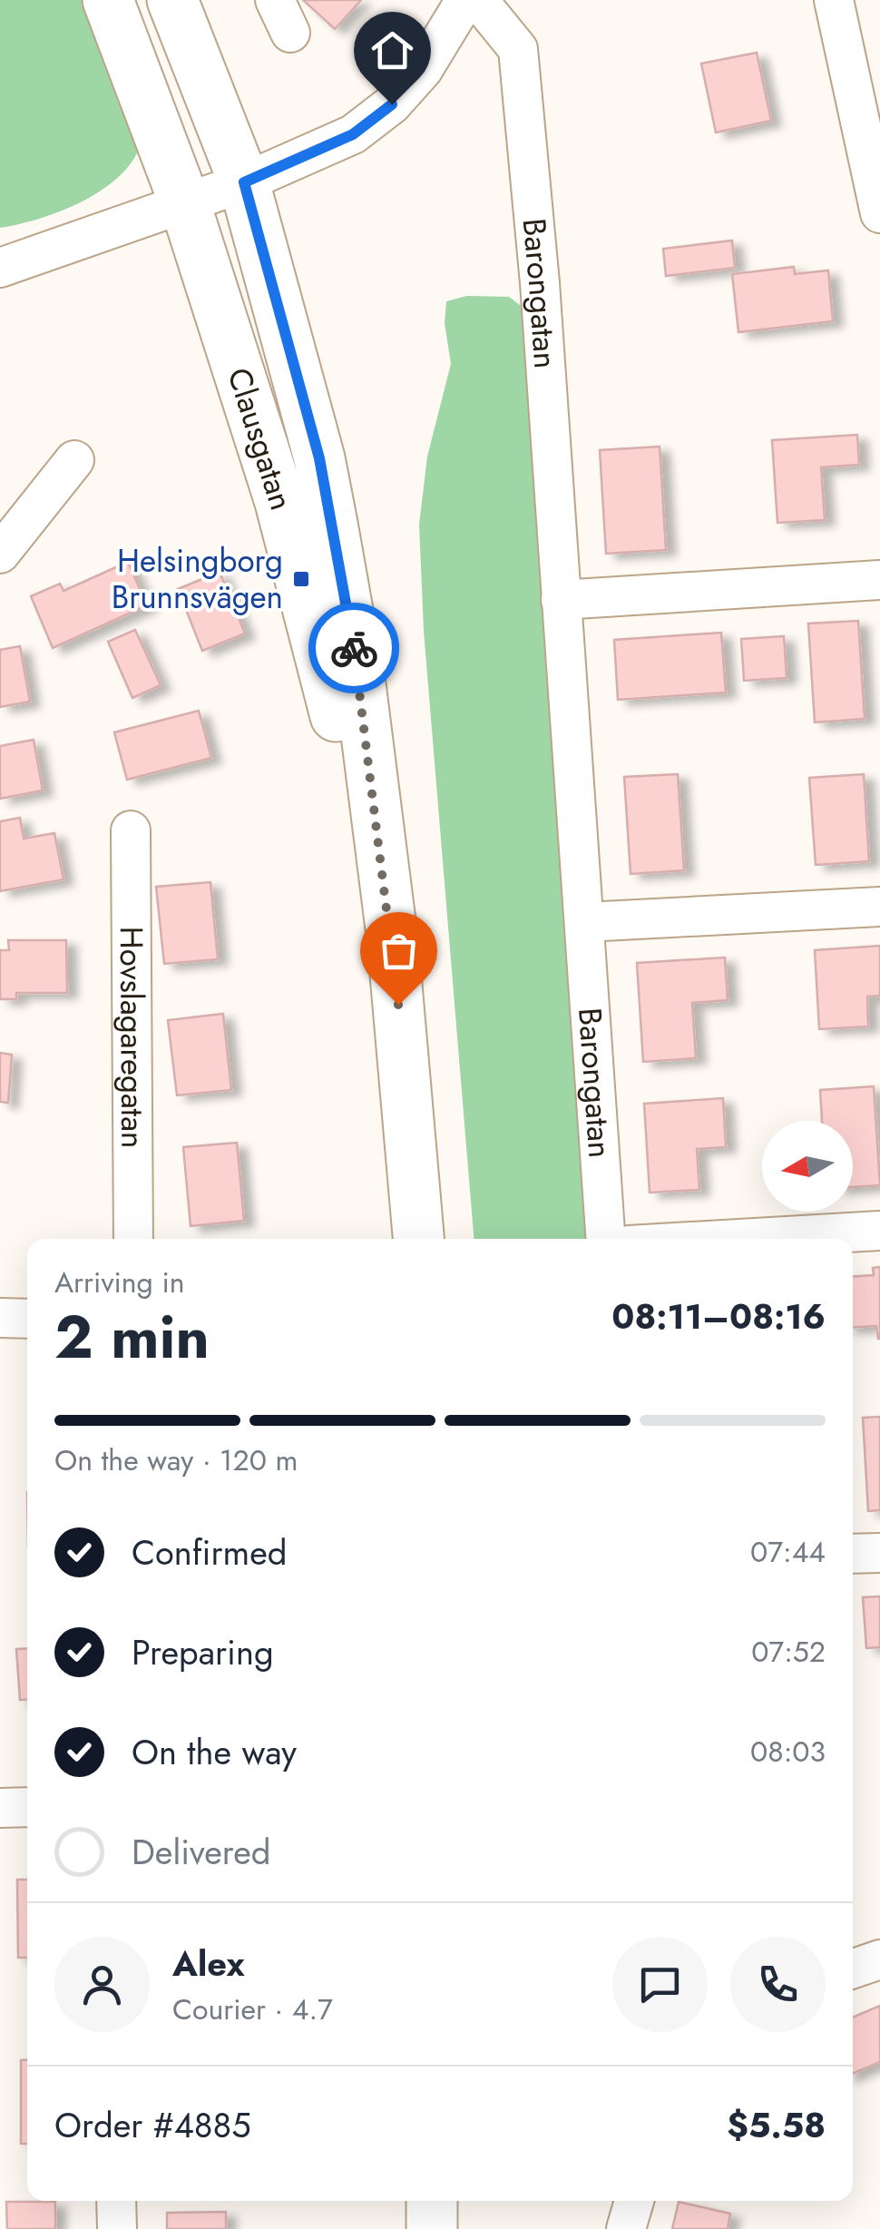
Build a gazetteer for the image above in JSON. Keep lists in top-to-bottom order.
{
  "streets": {
    "main road": ["Clausgatan"],
    "street": ["Barongatan", "Hovslagaregatan"]
  },
  "places": {
    "transit": ["Helsingborg Brunnsvägen"]
  },
  "north": "left",
  "page": {
    "heading": ["2 min", "Arriving in", "08:11–08:16"],
    "panel": [
      "Alex",
      "Courier · 4.7",
      "Order #4885",
      "$5.58"
    ],
    "bar": "On the way · 120 m",
    "list": [
      ["Confirmed", "07:44"],
      ["Preparing", "07:52"],
      ["On the way", "08:03"],
      "Delivered"
    ]
  }
}
